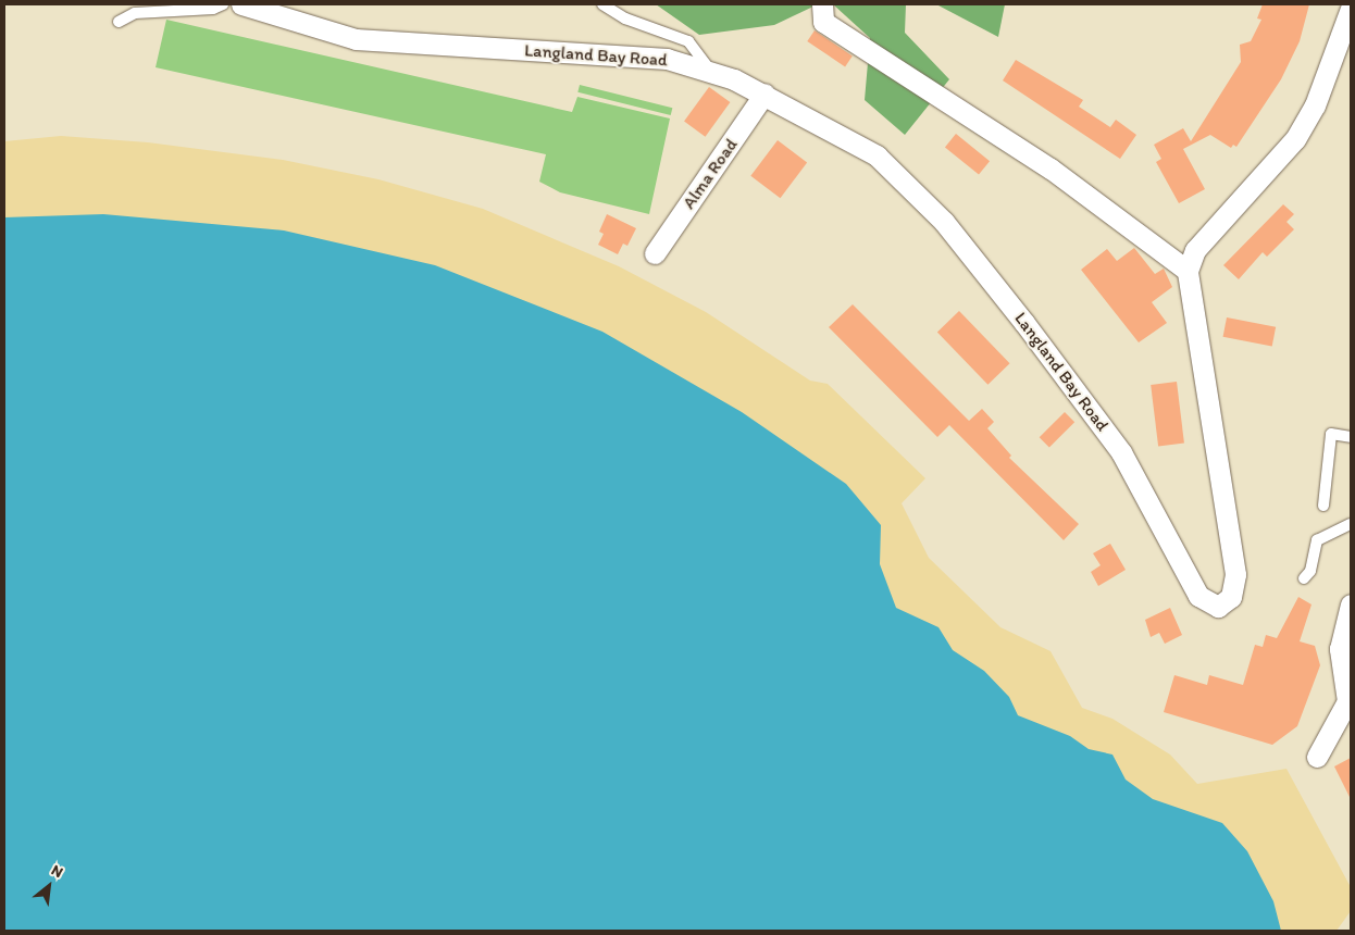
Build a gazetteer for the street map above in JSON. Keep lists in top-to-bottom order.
{
  "streets": {
    "street": ["Langland Bay Road", "Alma Road"]
  },
  "crossings": [
    ["Langland Bay Road", "Alma Road"]
  ],
  "north": "top right"
}
